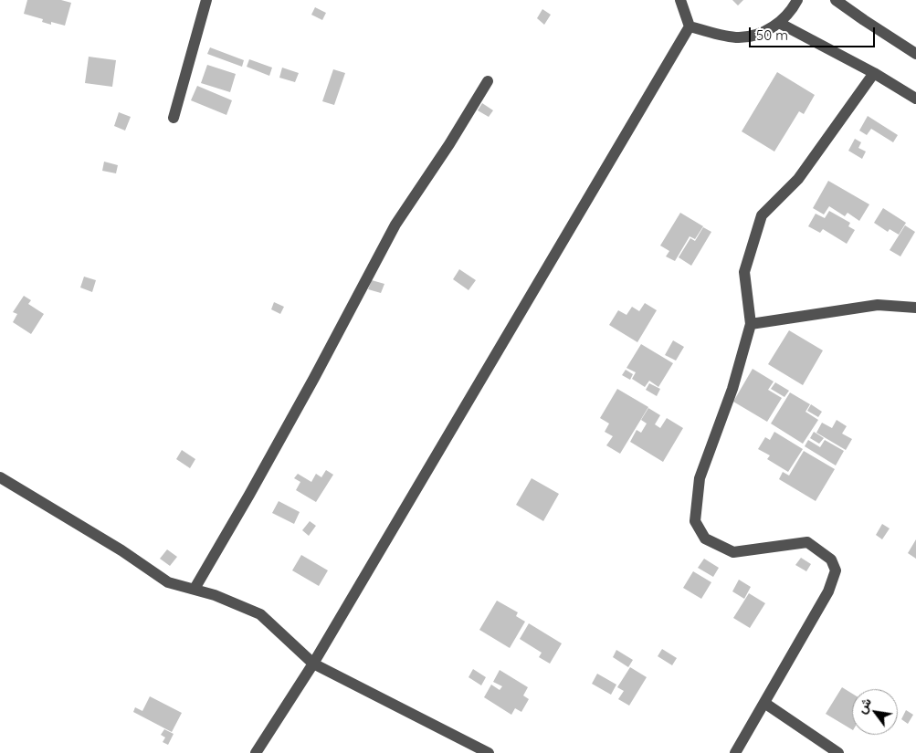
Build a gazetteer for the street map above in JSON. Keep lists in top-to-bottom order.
{
  "scale_bar": "50 m",
  "north": "top left"
}
